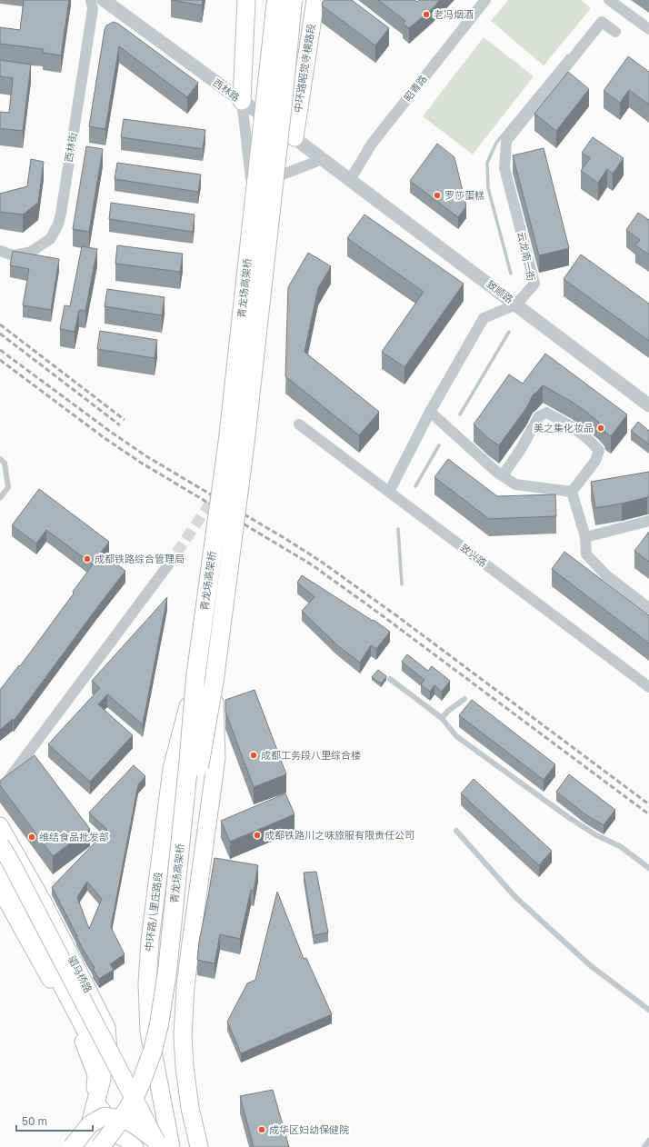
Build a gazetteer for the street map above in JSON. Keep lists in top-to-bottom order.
{
  "streets": {
    "highway": ["青龙场高架桥"],
    "main road": ["中环路昭觉寺横路段", "中环路八里庄路段", "驷马桥路"],
    "street": [
      "昭青路",
      "西林路",
      "西林街",
      "云龙南一街",
      "致顺路",
      "致兴路"
    ]
  },
  "crossings": [
    ["中环路昭觉寺横路段", "西林路"],
    ["昭青路", "西林路"],
    ["昭青路", "致顺路"],
    ["西林路", "致顺路"],
    ["云龙南一街", "致顺路"],
    ["云龙南一街", "致兴路"],
    ["青龙场高架桥", "中环路八里庄路段"],
    ["青龙场高架桥", "驷马桥路"]
  ],
  "places": [
    "老冯烟酒",
    "罗莎蛋糕",
    "美之集化妆品",
    "成都铁路综合管理局",
    "成都工务段八里综合楼",
    "成都铁路川之味旅服有限责任公司",
    "维结食品批发部",
    "成华区妇幼保健院"
  ],
  "scale_bar": "50 m"
}
